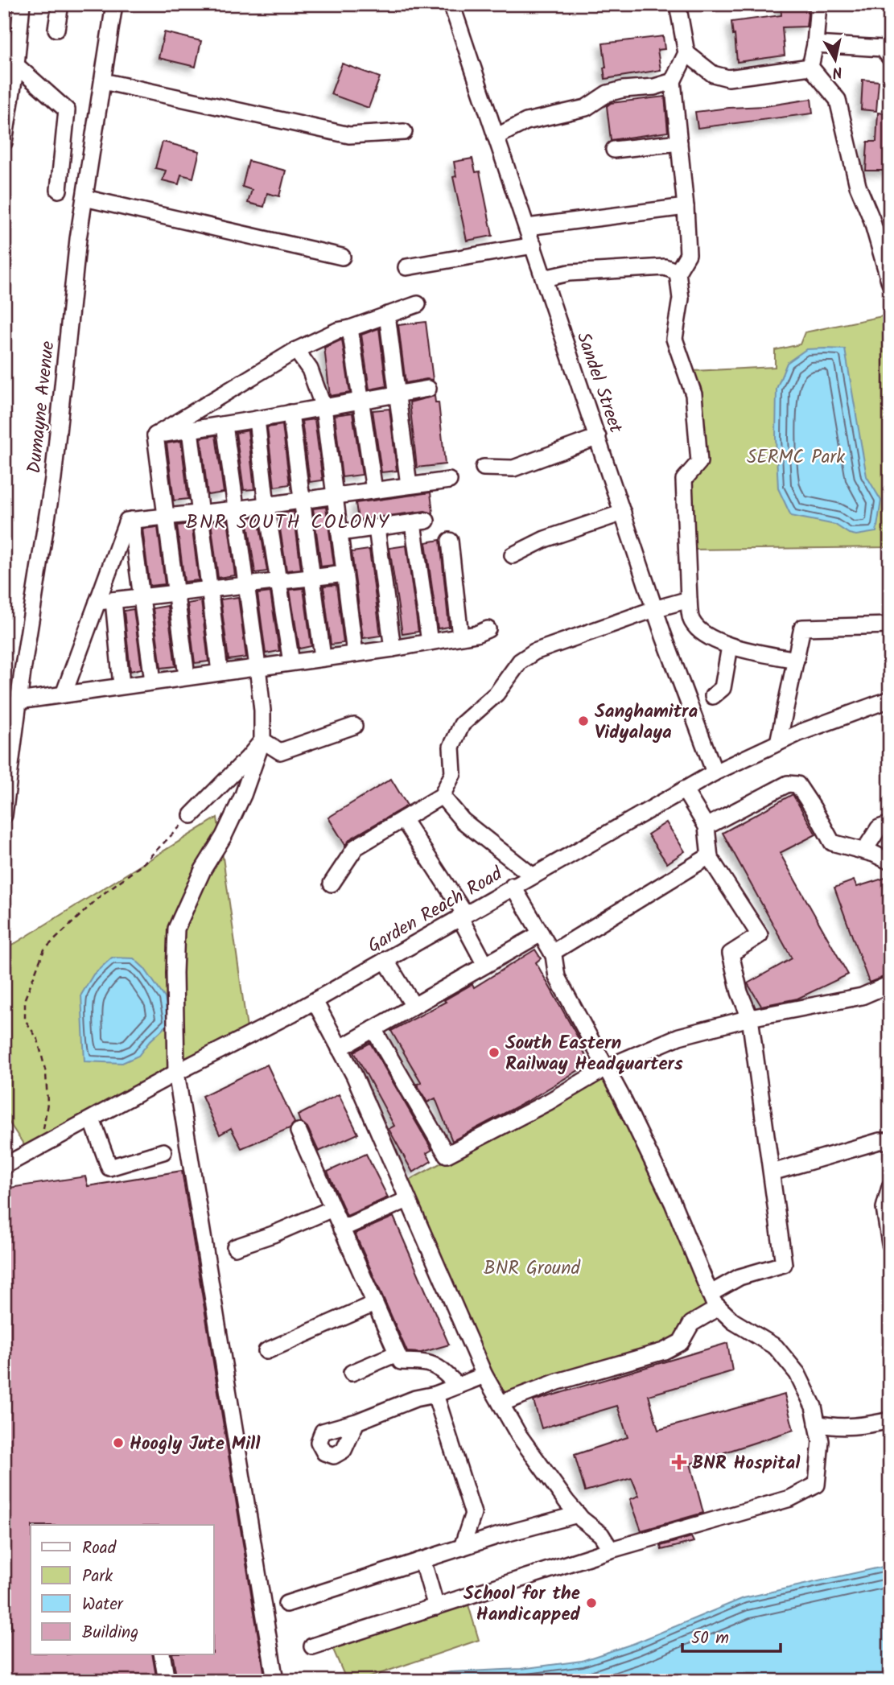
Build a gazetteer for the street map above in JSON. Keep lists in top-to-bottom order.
{
  "streets": {
    "street": ["Sandel Street", "Dumayne Avenue", "Garden Reach Road"]
  },
  "crossings": [
    ["Sandel Street", "Garden Reach Road"]
  ],
  "districts": ["BNR SOUTH COLONY"],
  "parks": ["SERMC Park", "BNR Ground"],
  "places": {
    "other": [
      "Sanghamitra Vidyalaya",
      "South Eastern Railway Headquarters",
      "Hoogly Jute Mill",
      "School for the Handicapped"
    ],
    "health": ["BNR Hospital"]
  },
  "legend": [
    "Road",
    "Park",
    "Water",
    "Building"
  ],
  "scale_bar": "50 m",
  "north": "bottom"
}
